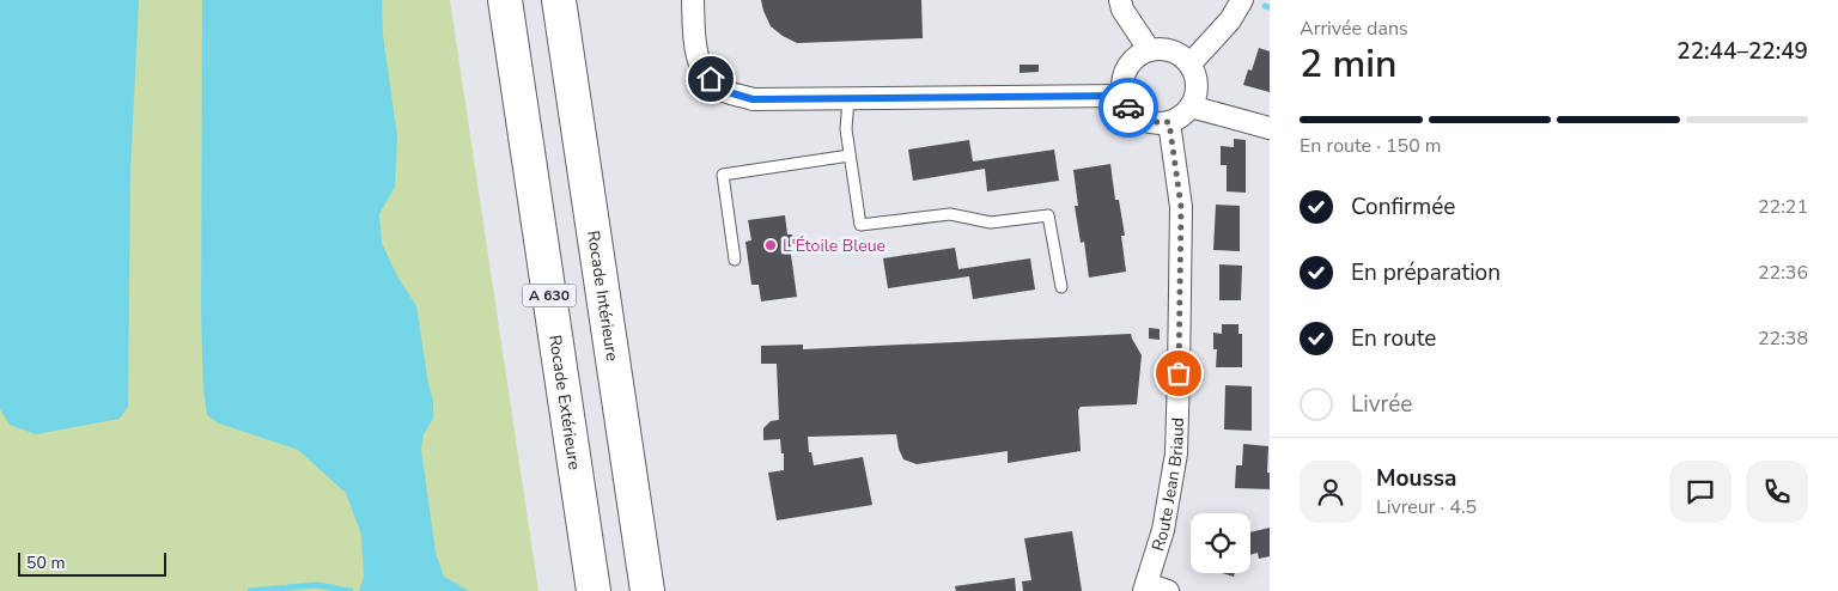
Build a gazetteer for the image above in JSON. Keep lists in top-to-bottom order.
{
  "streets": {
    "highway": ["A 630", "Rocade Intérieure", "Rocade Extérieure"],
    "street": ["Route Jean Briaud"]
  },
  "places": ["L'Étoile Bleue"],
  "scale_bar": "50 m",
  "page": {
    "heading": ["2 min", "Arrivée dans", "22:44–22:49"],
    "panel": ["Moussa", "Livreur · 4.5"],
    "bar": "En route · 150 m",
    "list": [
      ["Confirmée", "22:21"],
      ["En préparation", "22:36"],
      ["En route", "22:38"],
      "Livrée"
    ],
    "scale": "50 m"
  }
}
